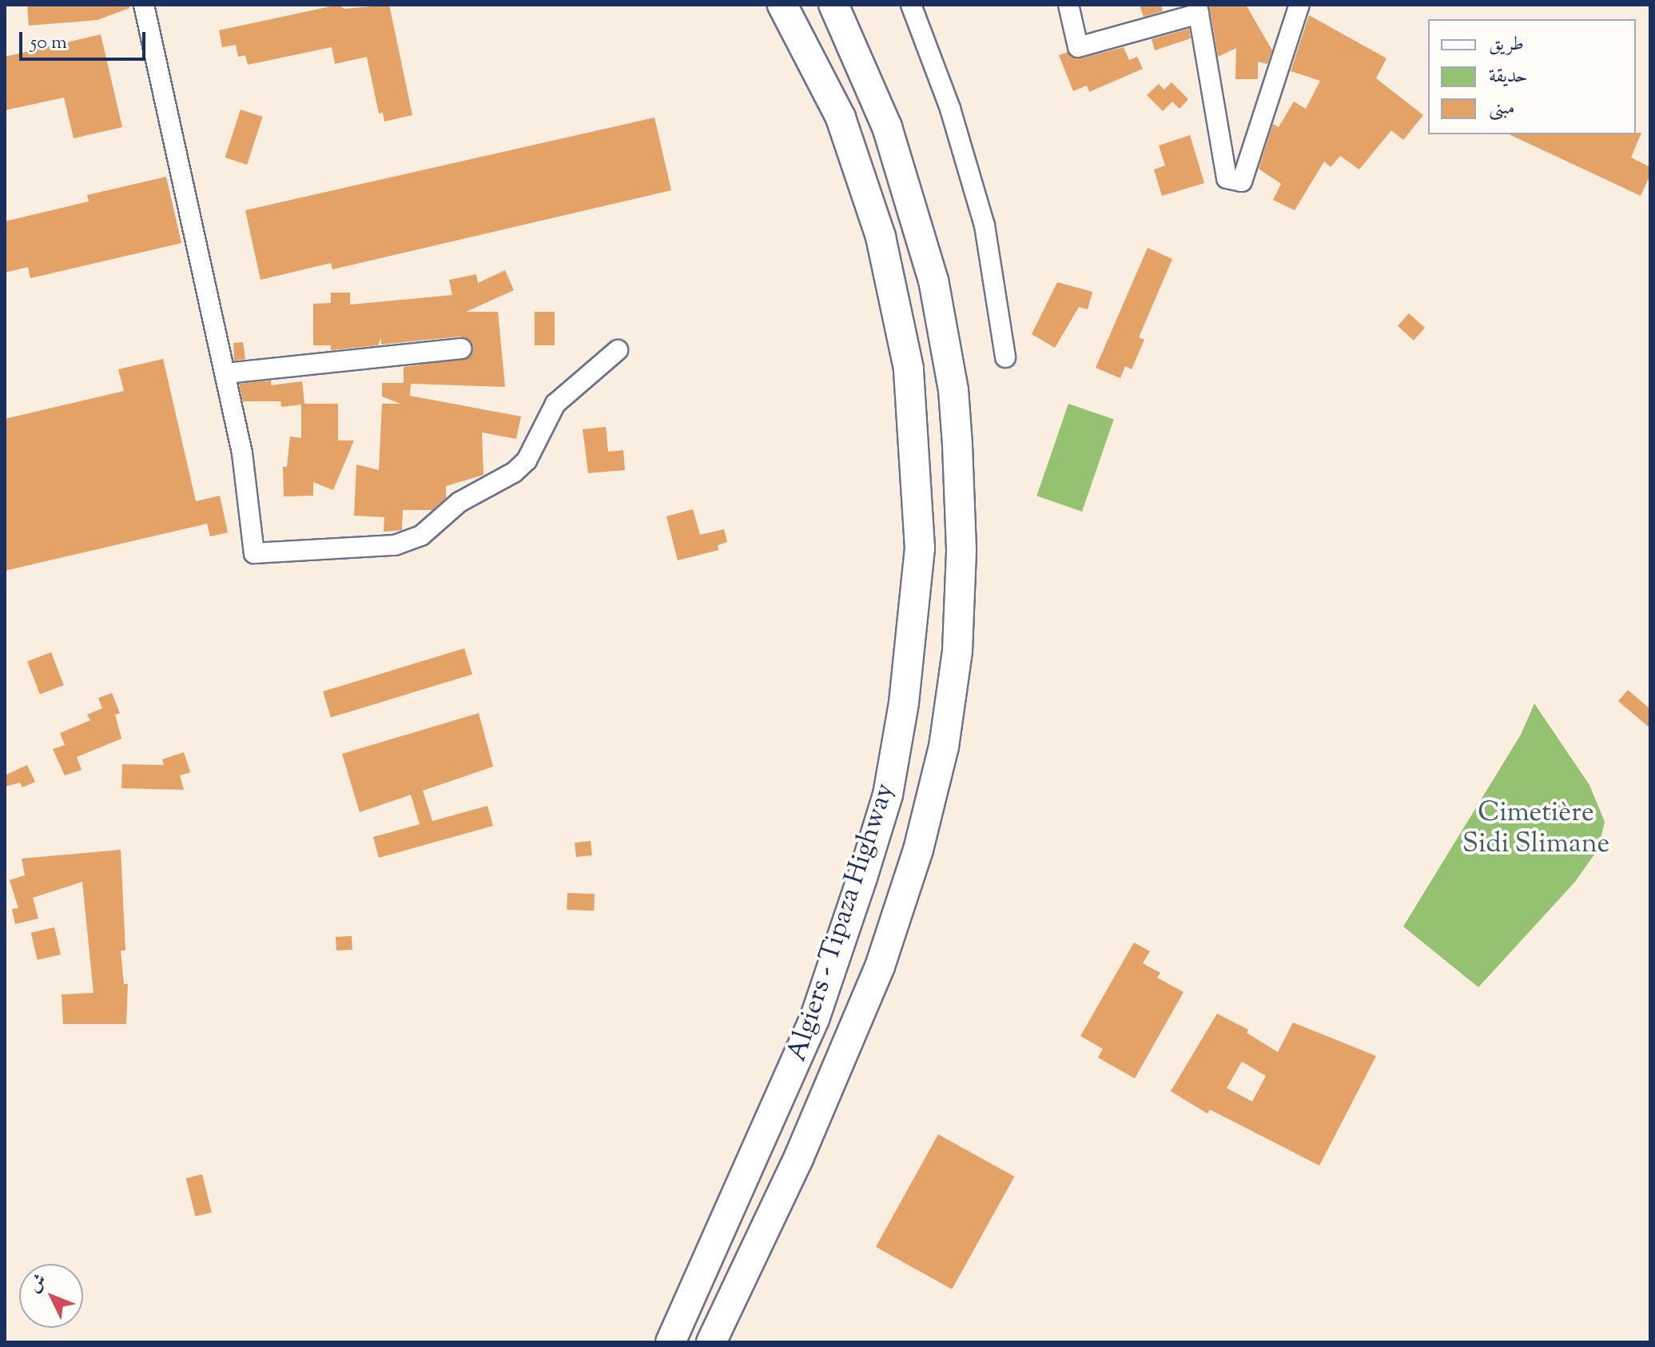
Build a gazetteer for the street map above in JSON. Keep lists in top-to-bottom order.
{
  "streets": {
    "highway": ["Algiers - Tipaza Highway"]
  },
  "parks": ["Cimetière Sidi Slimane"],
  "legend": ["طريق", "حديقة", "مبنى"],
  "scale_bar": "50 m",
  "north": "top left"
}
